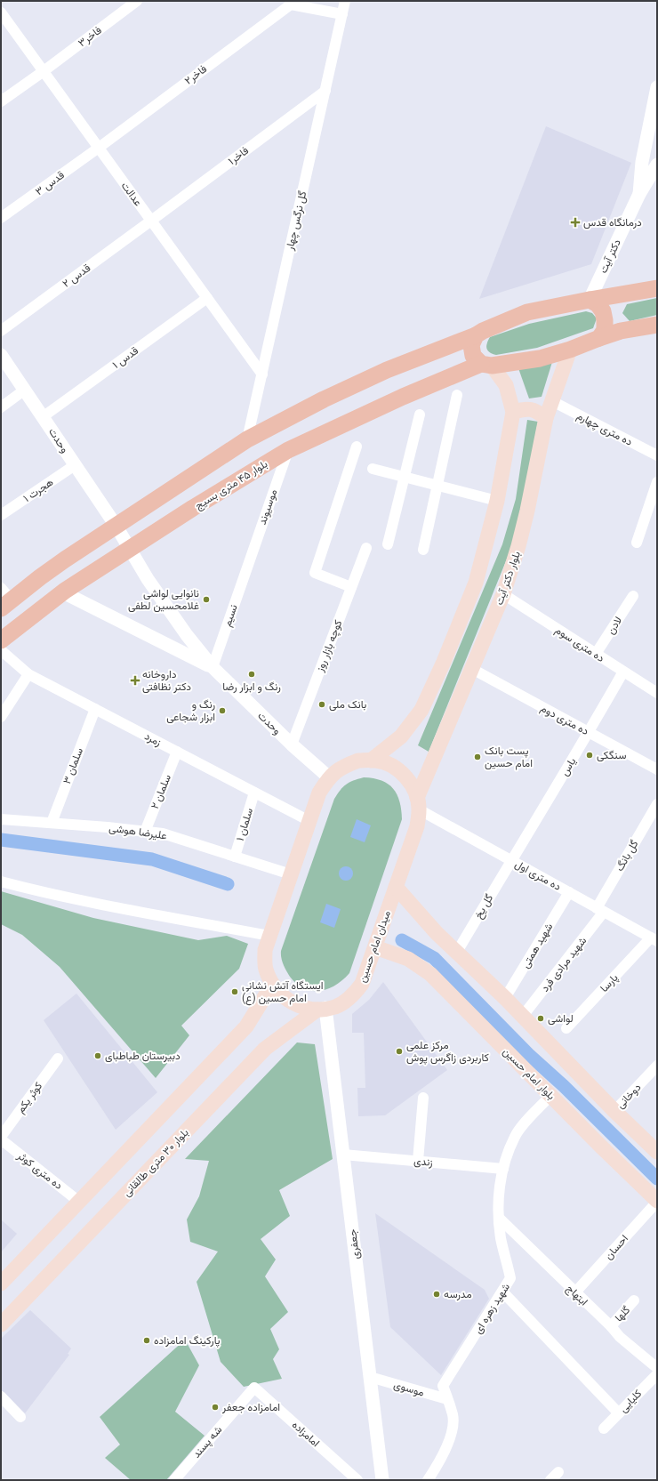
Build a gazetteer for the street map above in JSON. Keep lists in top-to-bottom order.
{
  "streets": {
    "main road": [
      "بلوار ۴۵ متری بسیج",
      "بلوار دکتر آیت",
      "میدان امام حسین",
      "بلوار امام حسین",
      "بلوار ۳۰ متری طالقانی"
    ],
    "street": [
      "فاخر۳",
      "فاخر۲",
      "فاخر۱",
      "قدس ۳",
      "عدالت",
      "گل نرگس چهار",
      "دکتر آیت",
      "قدس ۲",
      "قدس ۱",
      "ده متری چهارم",
      "وحدت",
      "هجرت ۱",
      "موسیوند",
      "نسیم",
      "لادن",
      "ده متری سوم",
      "کوچه بازار روز",
      "ده متری دوم",
      "زمرد",
      "سلمان ۳",
      "یاس",
      "سلمان ۲",
      "سلمان ۱",
      "علیرضا هوشی",
      "گل بانگ",
      "ده متری اول",
      "گل یخ",
      "شهید همتی",
      "شهید مرادی فرد",
      "پارسا",
      "دوخانی",
      "کوثر یکم",
      "زندی",
      "ده متری کوثر",
      "جعفری",
      "احسان",
      "ابتهاج",
      "شهید زهره ای",
      "گلها",
      "موسوی",
      "کلیایی",
      "امامزاده",
      "شه پسند"
    ]
  },
  "crossings": [
    ["فاخر۳", "عدالت"],
    ["فاخر۲", "قدس ۳"],
    ["فاخر۲", "عدالت"],
    ["فاخر۱", "عدالت"],
    ["فاخر۱", "گل نرگس چهار"],
    ["فاخر۱", "قدس ۲"],
    ["قدس ۳", "عدالت"],
    ["عدالت", "گل نرگس چهار"],
    ["عدالت", "قدس ۲"],
    ["عدالت", "قدس ۱"],
    ["قدس ۱", "وحدت"],
    ["ده متری چهارم", "بلوار دکتر آیت"],
    ["وحدت", "بلوار ۴۵ متری بسیج"],
    ["وحدت", "هجرت ۱"],
    ["وحدت", "نسیم"],
    ["وحدت", "کوچه بازار روز"],
    ["وحدت", "میدان امام حسین"],
    ["بلوار ۴۵ متری بسیج", "موسیوند"],
    ["بلوار ۴۵ متری بسیج", "بلوار دکتر آیت"],
    ["موسیوند", "نسیم"],
    ["بلوار دکتر آیت", "ده متری سوم"],
    ["بلوار دکتر آیت", "ده متری دوم"],
    ["بلوار دکتر آیت", "ده متری اول"],
    ["بلوار دکتر آیت", "میدان امام حسین"],
    ["لادن", "ده متری سوم"],
    ["ده متری سوم", "یاس"],
    ["ده متری دوم", "یاس"],
    ["زمرد", "سلمان ۳"],
    ["زمرد", "سلمان ۲"],
    ["زمرد", "سلمان ۱"],
    ["زمرد", "میدان امام حسین"],
    ["سلمان ۳", "علیرضا هوشی"],
    ["یاس", "ده متری اول"],
    ["یاس", "گل یخ"],
    ["سلمان ۲", "علیرضا هوشی"],
    ["سلمان ۱", "علیرضا هوشی"],
    ["علیرضا هوشی", "میدان امام حسین"],
    ["گل بانگ", "ده متری اول"],
    ["گل بانگ", "شهید مرادی فرد"],
    ["ده متری اول", "گل یخ"],
    ["ده متری اول", "شهید همتی"],
    ["ده متری اول", "میدان امام حسین"],
    ["ده متری اول", "شهید مرادی فرد"],
    ["ده متری اول", "پارسا"],
    ["میدان امام حسین", "بلوار امام حسین"],
    ["میدان امام حسین", "بلوار ۳۰ متری طالقانی"],
    ["میدان امام حسین", "جعفری"],
    ["بلوار امام حسین", "احسان"],
    ["بلوار امام حسین", "شهید زهره ای"],
    ["کوثر یکم", "ده متری کوثر"],
    ["زندی", "جعفری"],
    ["زندی", "شهید زهره ای"],
    ["بلوار ۳۰ متری طالقانی", "جعفری"],
    ["جعفری", "موسوی"],
    ["احسان", "ابتهاج"],
    ["ابتهاج", "شهید زهره ای"],
    ["ابتهاج", "گلها"],
    ["شهید زهره ای", "موسوی"],
    ["امامزاده", "شه پسند"]
  ],
  "places": {
    "health": ["درمانگاه قدس", "داروخانه دکتر نظافتی"],
    "other": [
      "نانوایی لواشی غلامحسین لطفی",
      "رنگ و ابزار رضا",
      "بانک ملی",
      "رنگ و ابزار شجاعی",
      "سنگکی",
      "پست بانک امام حسین",
      "ایستگاه آتش نشانی امام حسین (ع)",
      "لواشی",
      "مرکز علمی کاربردی زاگرس پوش",
      "دبیرستان طباطبای",
      "مدرسه",
      "پارکینگ امامزاده",
      "امامزاده جعفر"
    ]
  }
}
